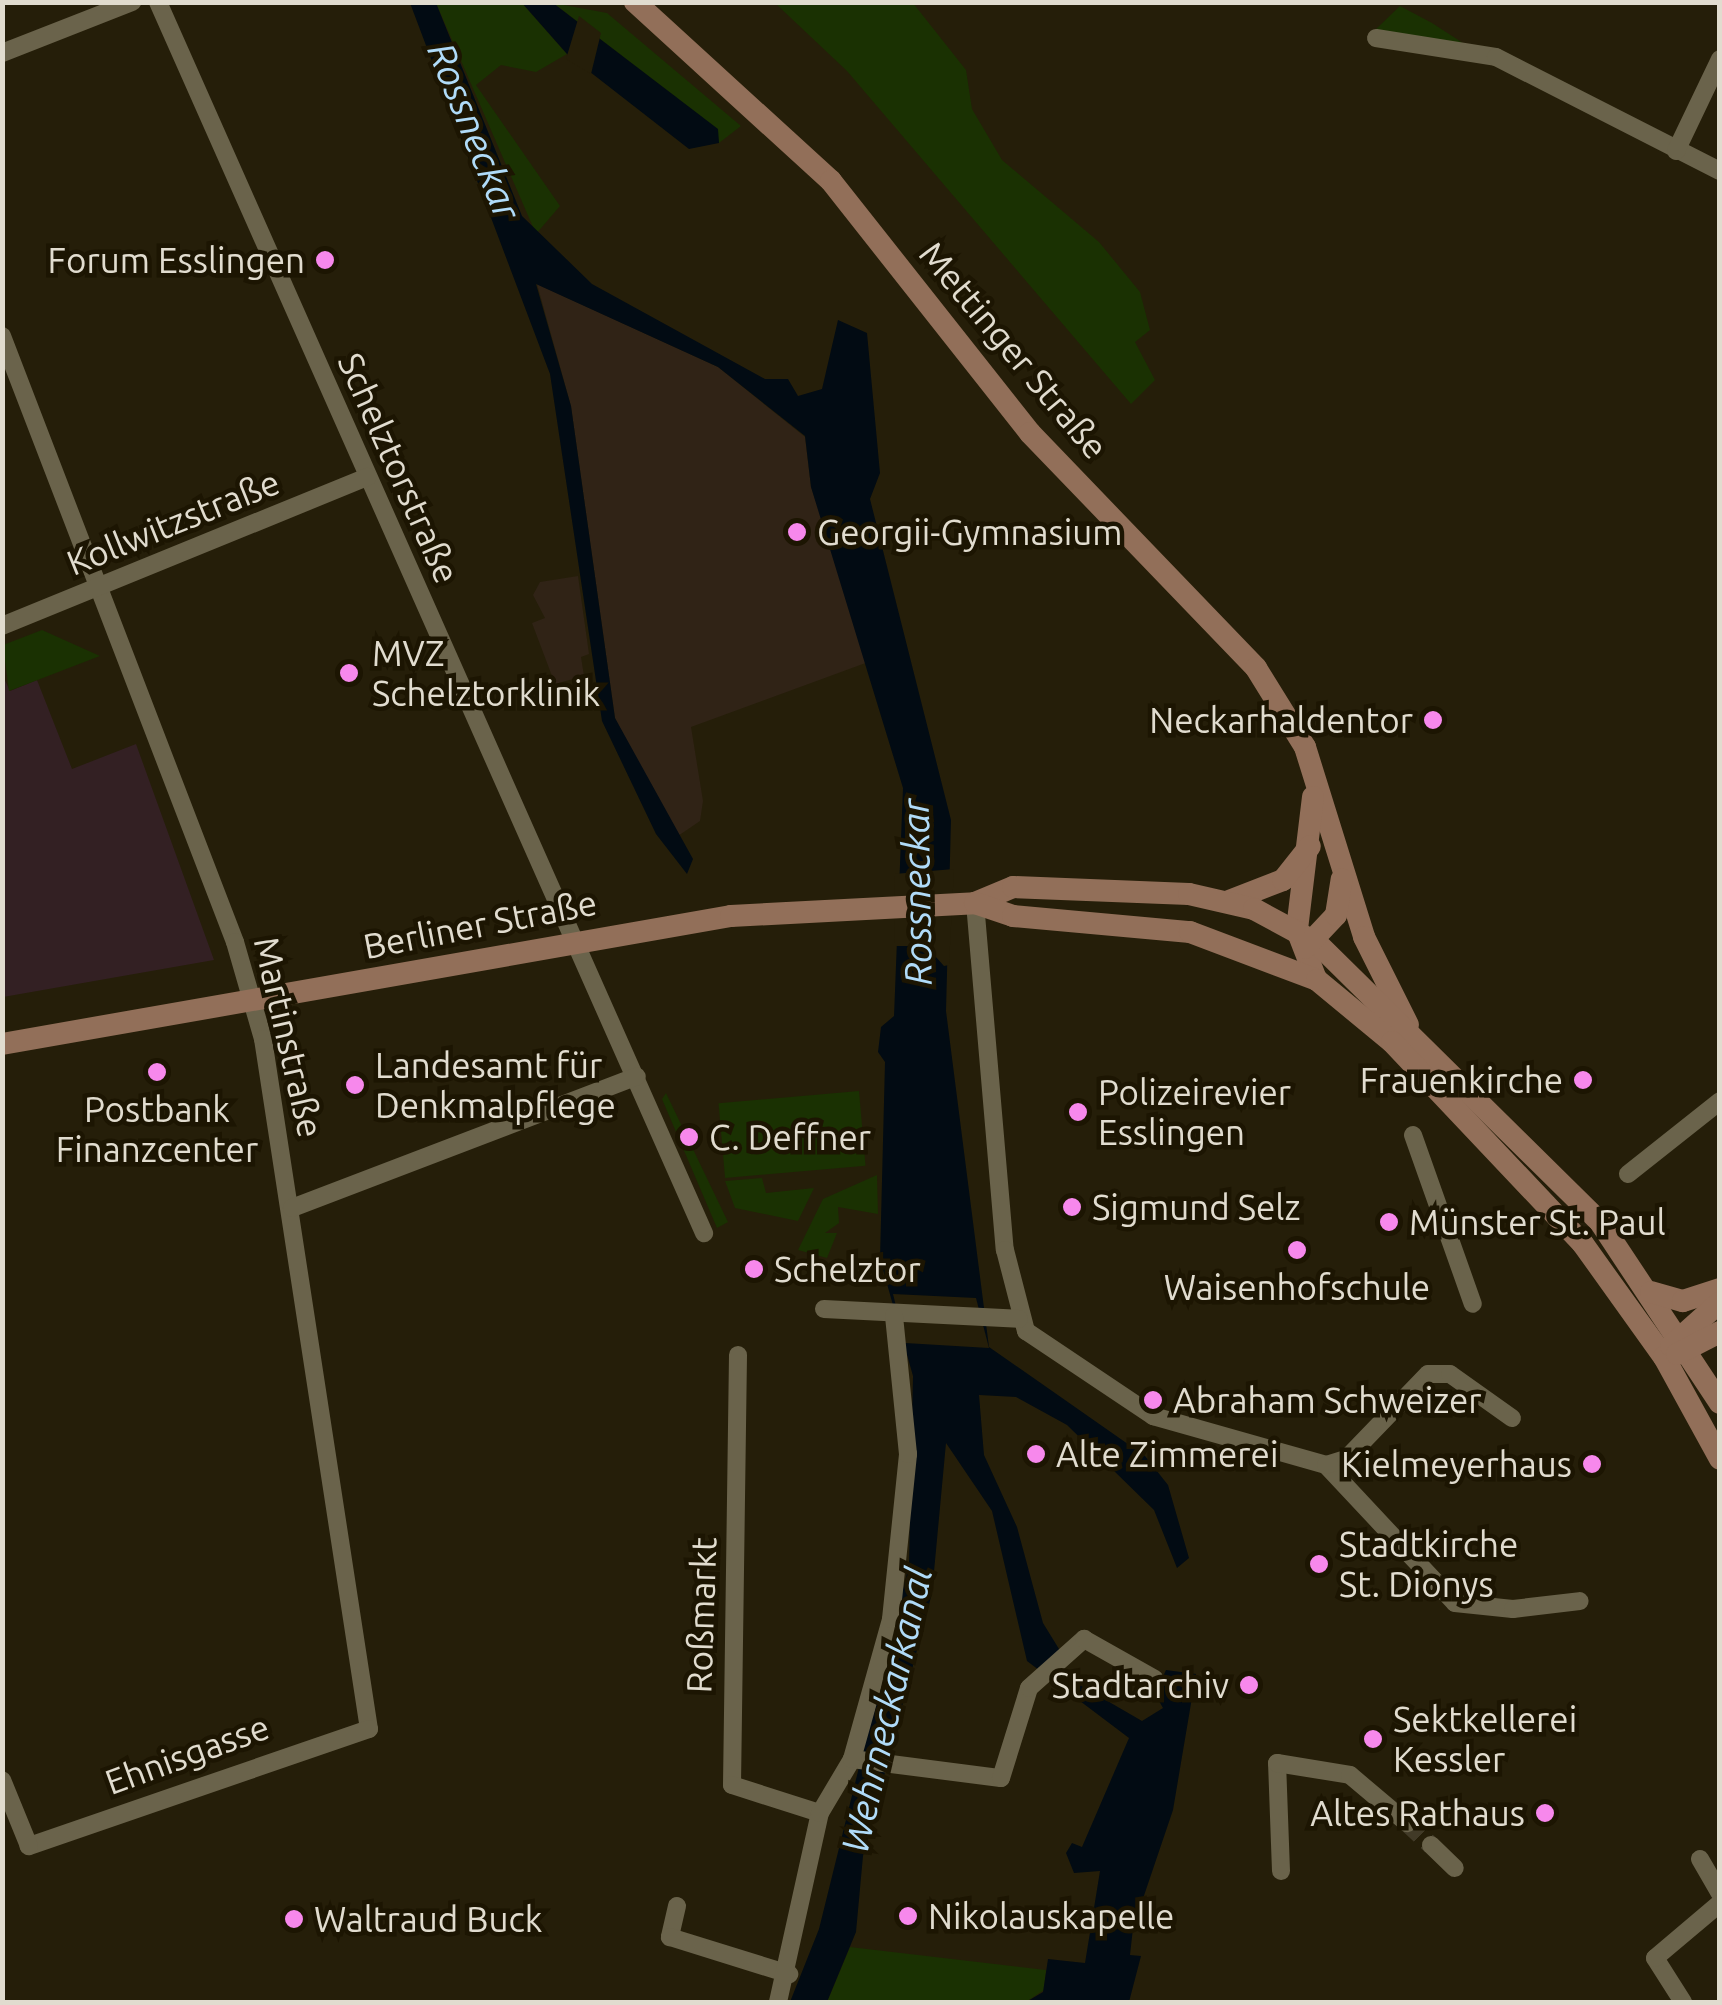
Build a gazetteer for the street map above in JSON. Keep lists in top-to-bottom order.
{
  "streets": {
    "main road": ["Mettinger Straße", "Berliner Straße"],
    "street": [
      "Schelztorstraße",
      "Kollwitzstraße",
      "Martinstraße",
      "Roßmarkt",
      "Ehnisgasse"
    ]
  },
  "crossings": [
    ["Mettinger Straße", "Berliner Straße"],
    ["Schelztorstraße", "Kollwitzstraße"],
    ["Schelztorstraße", "Berliner Straße"],
    ["Kollwitzstraße", "Martinstraße"],
    ["Berliner Straße", "Martinstraße"],
    ["Martinstraße", "Ehnisgasse"]
  ],
  "water": ["Rossneckar", "Wehrneckarkanal"],
  "places": [
    "Forum Esslingen",
    "Georgii-Gymnasium",
    "MVZ Schelztorklinik",
    "Neckarhaldentor",
    "Postbank Finanzcenter",
    "Frauenkirche",
    "Landesamt für Denkmalpflege",
    "Polizeirevier Esslingen",
    "C. Deffner",
    "Sigmund Selz",
    "Münster St. Paul",
    "Waisenhofschule",
    "Schelztor",
    "Abraham Schweizer",
    "Alte Zimmerei",
    "Kielmeyerhaus",
    "Stadtkirche St. Dionys",
    "Stadtarchiv",
    "Sektkellerei Kessler",
    "Altes Rathaus",
    "Nikolauskapelle",
    "Waltraud Buck"
  ]
}
